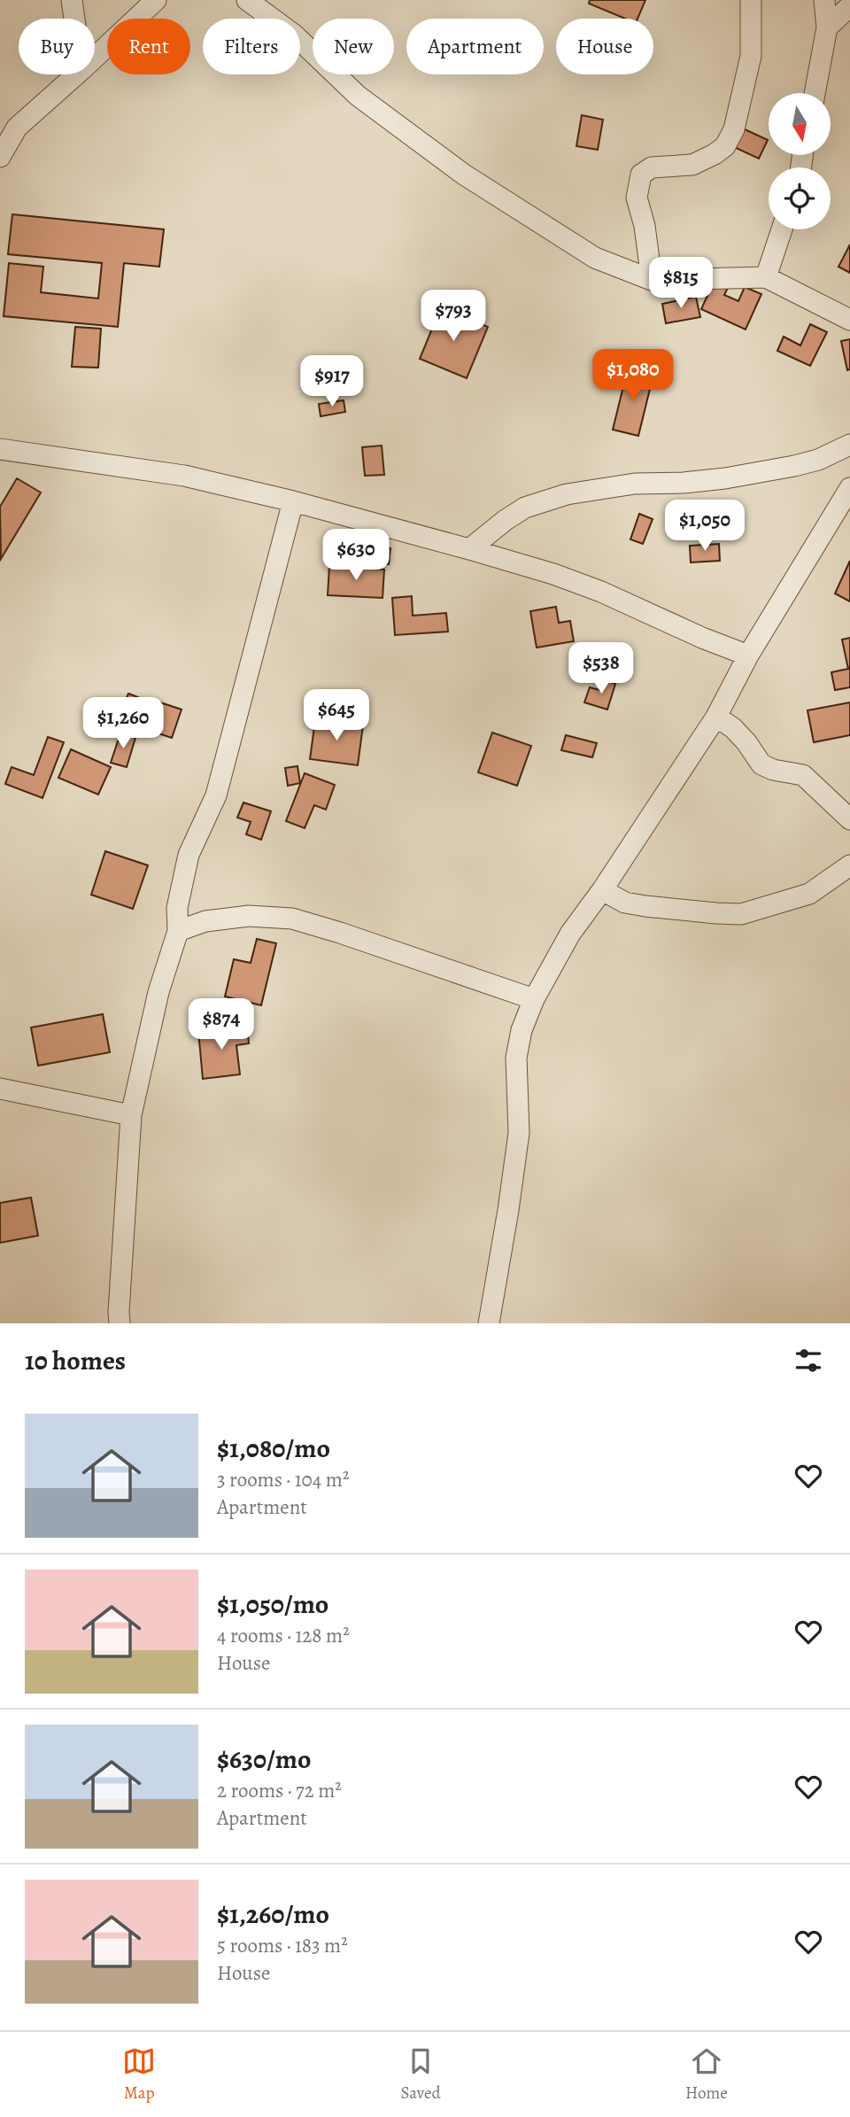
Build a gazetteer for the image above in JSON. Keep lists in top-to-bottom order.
{
  "north": "bottom",
  "page": {
    "chip": [
      "Buy",
      "Rent",
      "Filters",
      "New",
      "Apartment",
      "House"
    ],
    "price": [
      "$815",
      "$793",
      "$1,080",
      "$917",
      "$1,050",
      "$630",
      "$538",
      "$645",
      "$1,260",
      "$874"
    ],
    "heading": "10 homes",
    "list": [
      {
        "name": "$1,080/mo",
        "note": "3 rooms · 104 m² · Apartment"
      },
      {
        "name": "$1,050/mo",
        "note": "4 rooms · 128 m² · House"
      },
      {
        "name": "$630/mo",
        "note": "2 rooms · 72 m² · Apartment"
      },
      {
        "name": "$1,260/mo",
        "note": "5 rooms · 183 m² · House"
      }
    ],
    "tabs": ["Map", "Saved", "Home"]
  }
}
